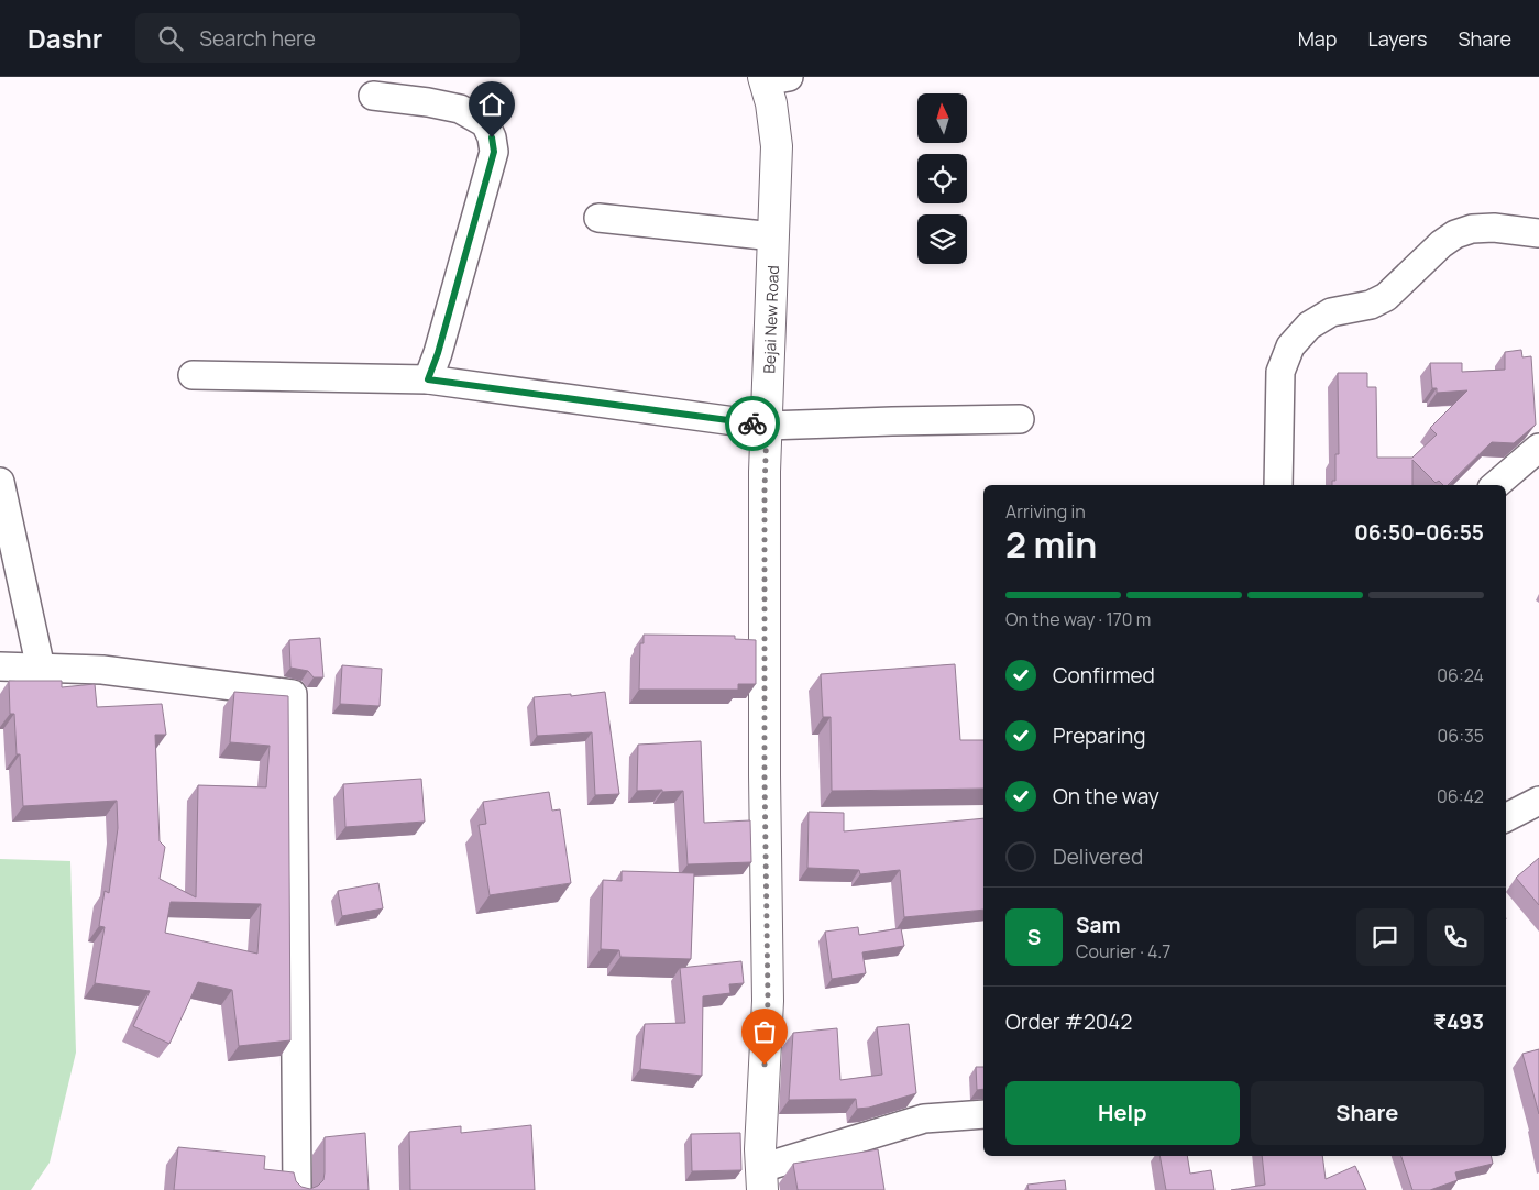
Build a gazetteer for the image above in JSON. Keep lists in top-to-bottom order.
{
  "streets": {
    "street": ["Bejai New Road"]
  },
  "north": "top",
  "page": {
    "header": "Dashr",
    "search": "Search here",
    "nav": ["Map", "Layers", "Share"],
    "heading": ["2 min", "Arriving in", "06:50–06:55"],
    "panel": [
      "Sam",
      "Courier · 4.7",
      "Order #2042",
      "₹493"
    ],
    "bar": "On the way · 170 m",
    "list": [
      ["Confirmed", "06:24"],
      ["Preparing", "06:35"],
      ["On the way", "06:42"],
      "Delivered"
    ],
    "round": "S",
    "buttons": ["Help", "Share"]
  }
}
